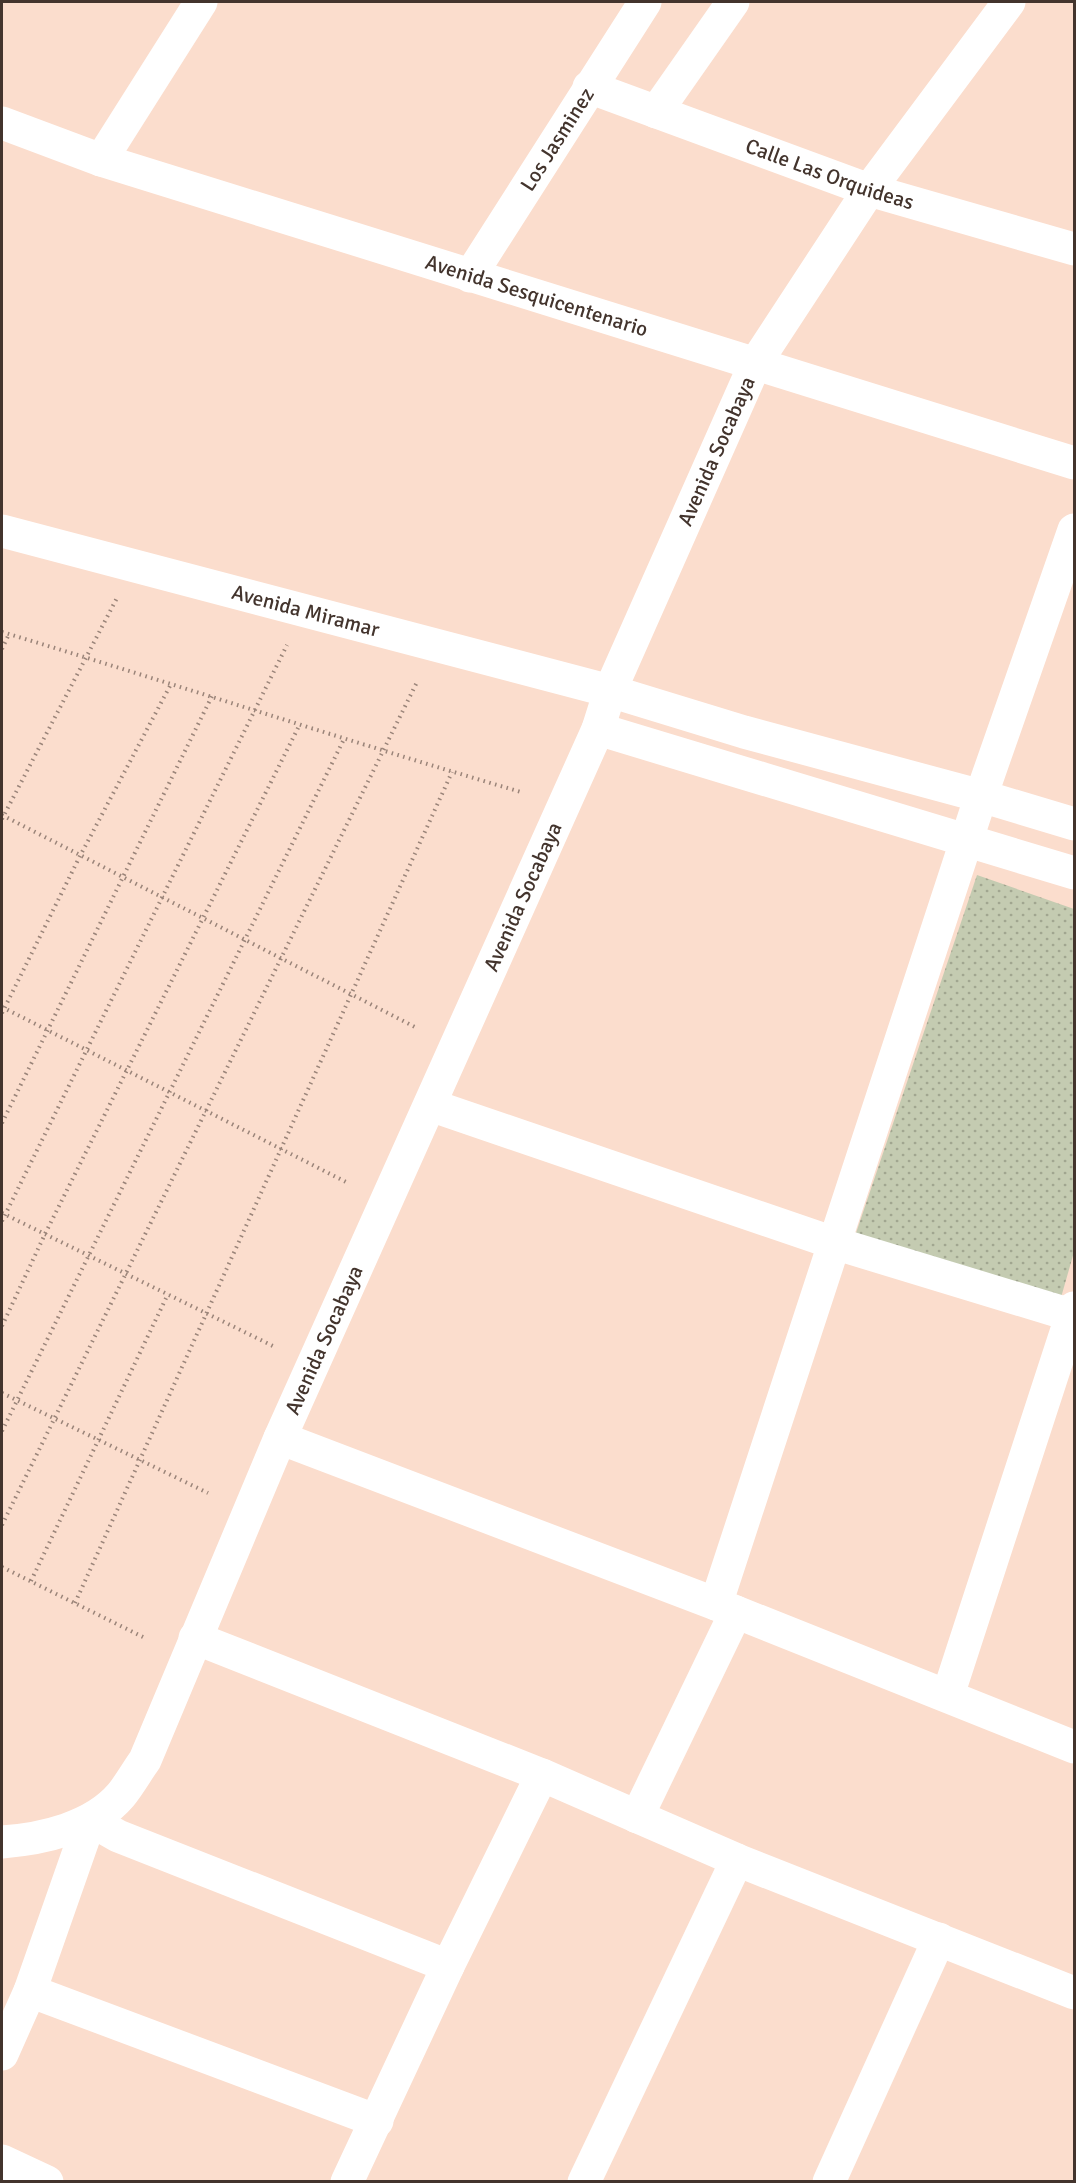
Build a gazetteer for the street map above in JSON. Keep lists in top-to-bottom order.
{
  "streets": {
    "street": [
      "Los Jasminez",
      "Calle Las Orquideas",
      "Avenida Sesquicentenario",
      "Avenida Socabaya",
      "Avenida Miramar"
    ]
  },
  "crossings": [
    ["Los Jasminez", "Calle Las Orquideas"],
    ["Los Jasminez", "Avenida Sesquicentenario"],
    ["Calle Las Orquideas", "Avenida Socabaya"],
    ["Avenida Sesquicentenario", "Avenida Socabaya"],
    ["Avenida Socabaya", "Avenida Miramar"]
  ]
}
